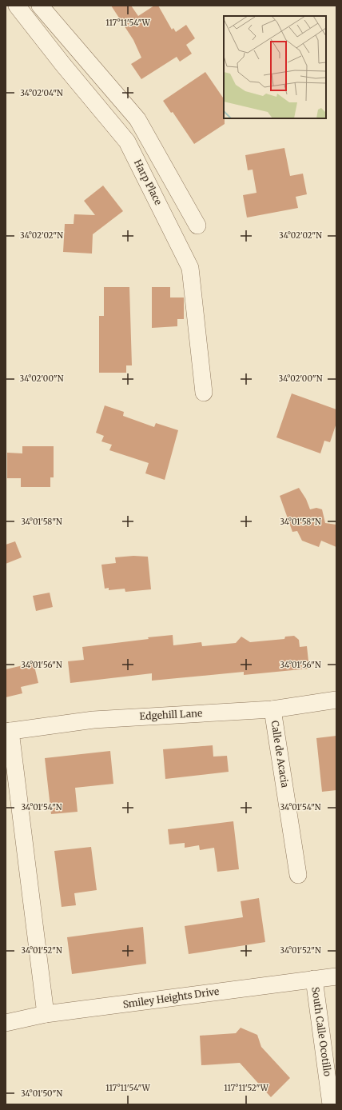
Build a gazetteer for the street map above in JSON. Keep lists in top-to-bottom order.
{
  "streets": {
    "street": [
      "Harp Place",
      "Edgehill Lane",
      "Calle de Acacia",
      "Smiley Heights Drive",
      "South Calle Ocotillo"
    ]
  },
  "crossings": [
    ["Edgehill Lane", "Calle de Acacia"],
    ["Smiley Heights Drive", "South Calle Ocotillo"]
  ],
  "coordinates": [
    "117°11'54\"W",
    "34°02'04\"N",
    "34°02'02\"N",
    "34°02'00\"N",
    "34°01'58\"N",
    "34°01'56\"N",
    "34°01'54\"N",
    "34°01'52\"N",
    "117°11'52\"W",
    "34°01'50\"N"
  ]
}
